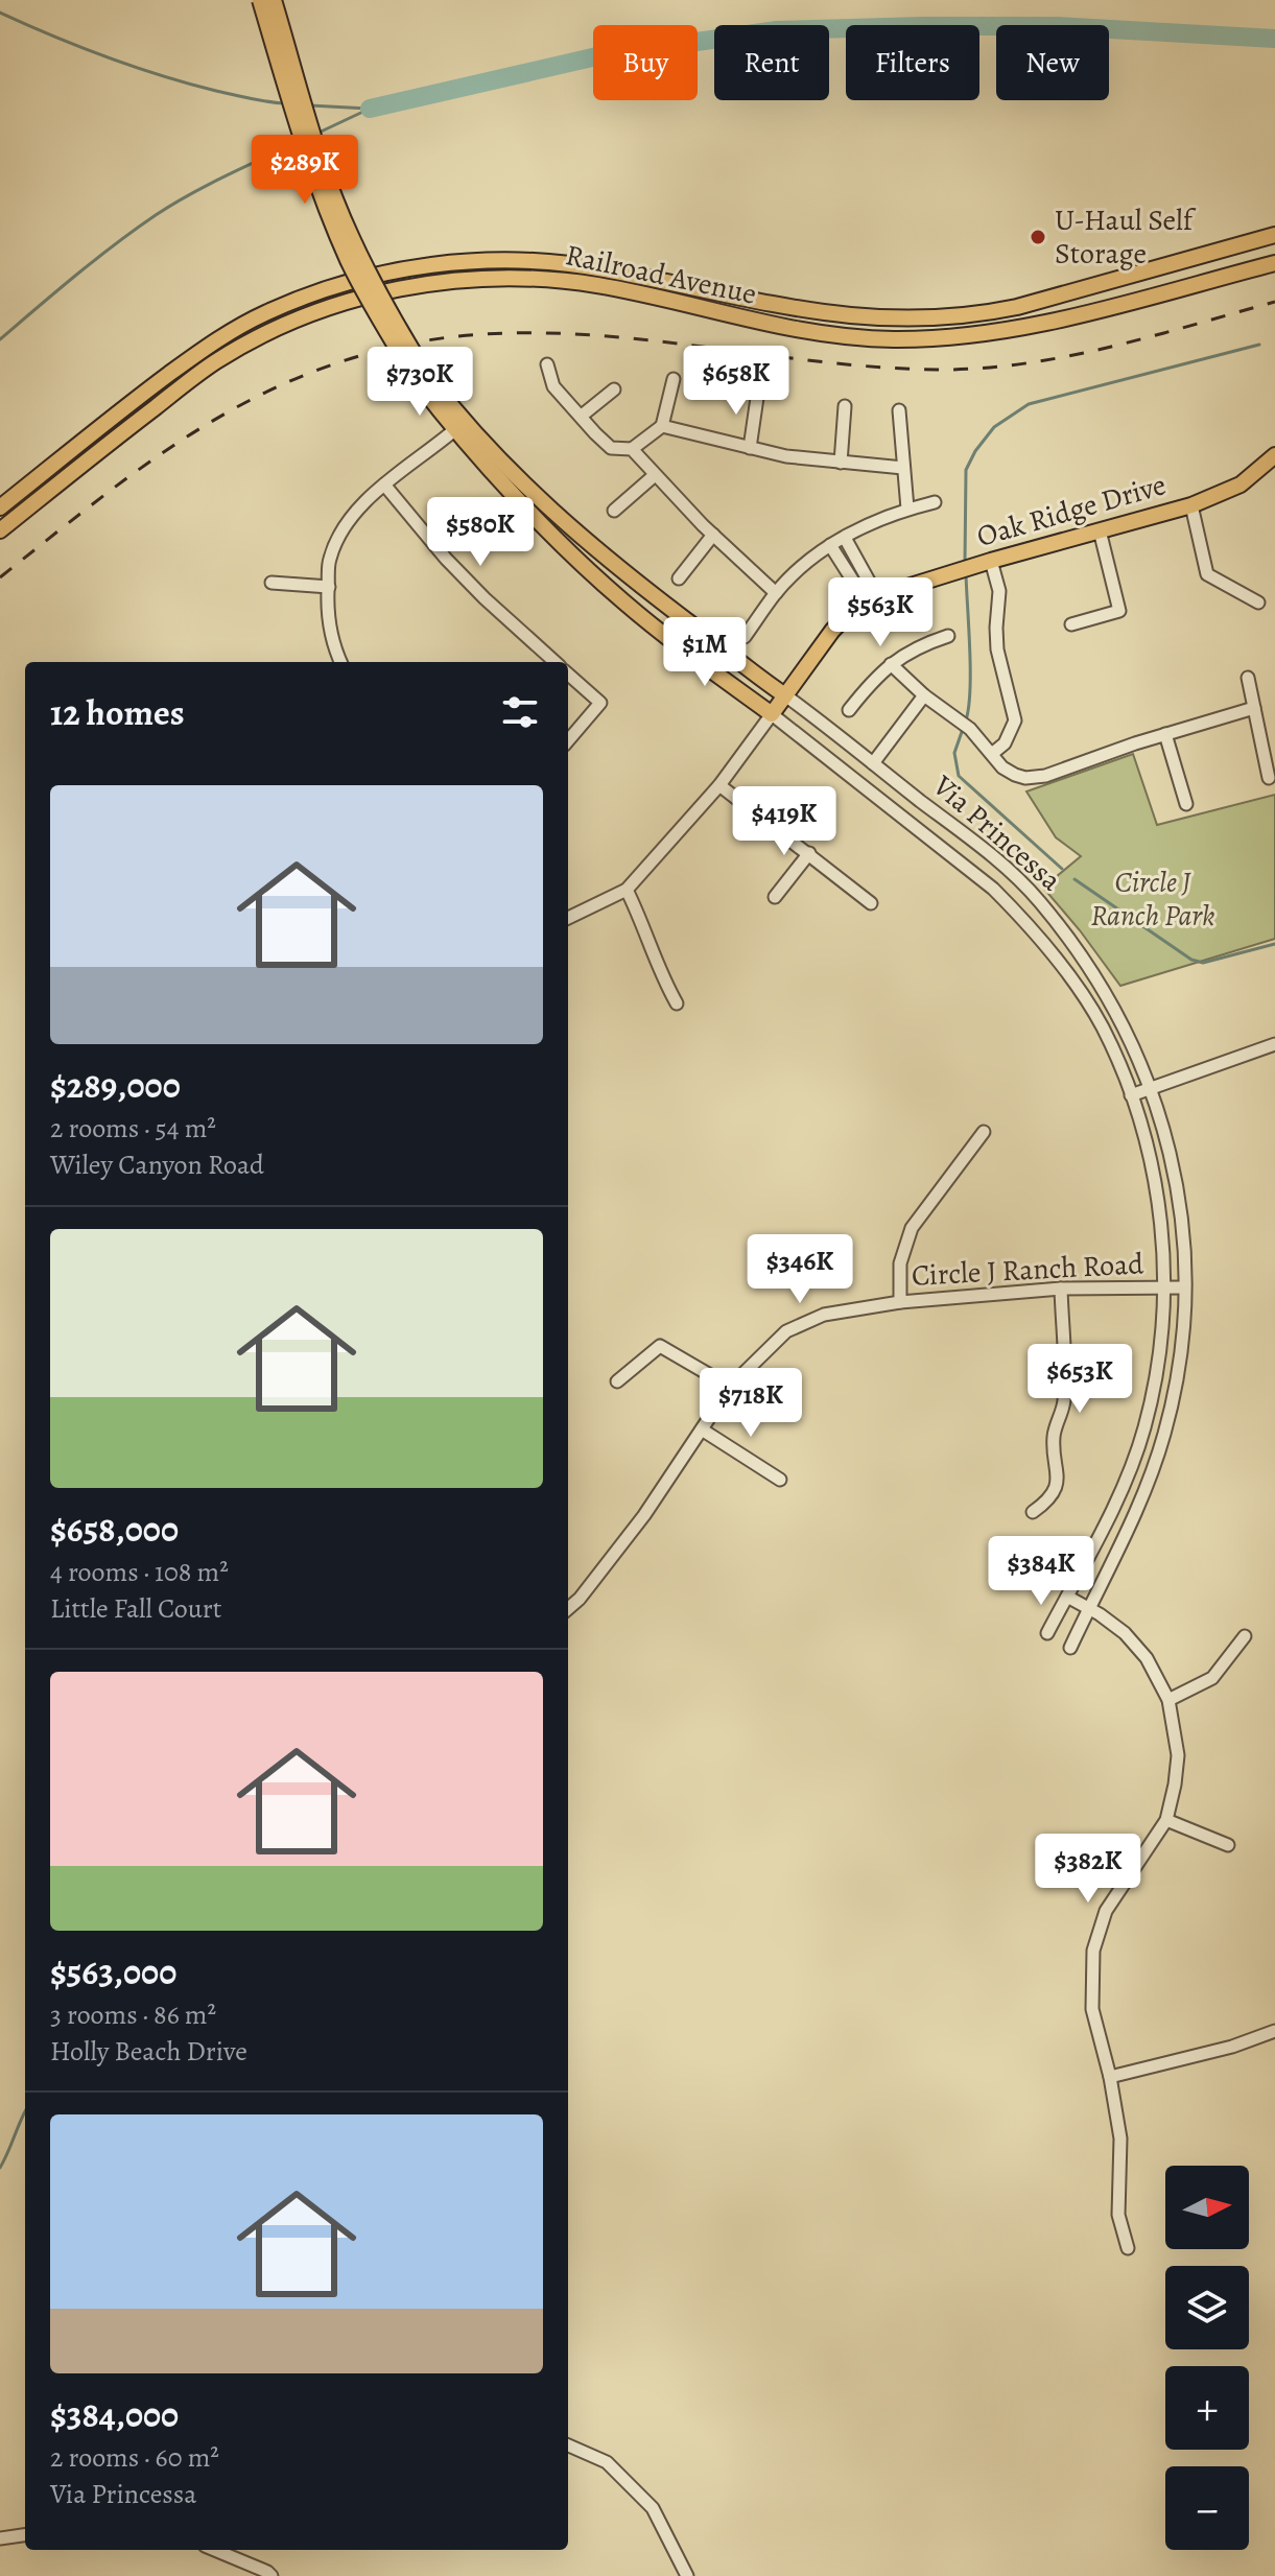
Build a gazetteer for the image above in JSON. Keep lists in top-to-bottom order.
{
  "streets": {
    "main road": ["Railroad Avenue", "Oak Ridge Drive", "Via Princessa"],
    "street": ["Circle J Ranch Road"]
  },
  "crossings": [
    ["Oak Ridge Drive", "Via Princessa"],
    ["Via Princessa", "Circle J Ranch Road"]
  ],
  "parks": ["Circle J Ranch Park"],
  "places": ["U-Haul Self Storage"],
  "north": "right",
  "page": {
    "chip": [
      "Buy",
      "Rent",
      "Filters",
      "New"
    ],
    "price": [
      "$289K",
      "$658K",
      "$730K",
      "$580K",
      "$563K",
      "$1M",
      "$419K",
      "$346K",
      "$653K",
      "$718K",
      "$384K",
      "$382K"
    ],
    "heading": "12 homes",
    "list": [
      {
        "name": "$289,000",
        "note": "2 rooms · 54 m² · Wiley Canyon Road"
      },
      {
        "name": "$658,000",
        "note": "4 rooms · 108 m² · Little Fall Court"
      },
      {
        "name": "$563,000",
        "note": "3 rooms · 86 m² · Holly Beach Drive"
      },
      {
        "name": "$384,000",
        "note": "2 rooms · 60 m² · Via Princessa"
      }
    ],
    "map_buttons": ["+", "−"]
  }
}
